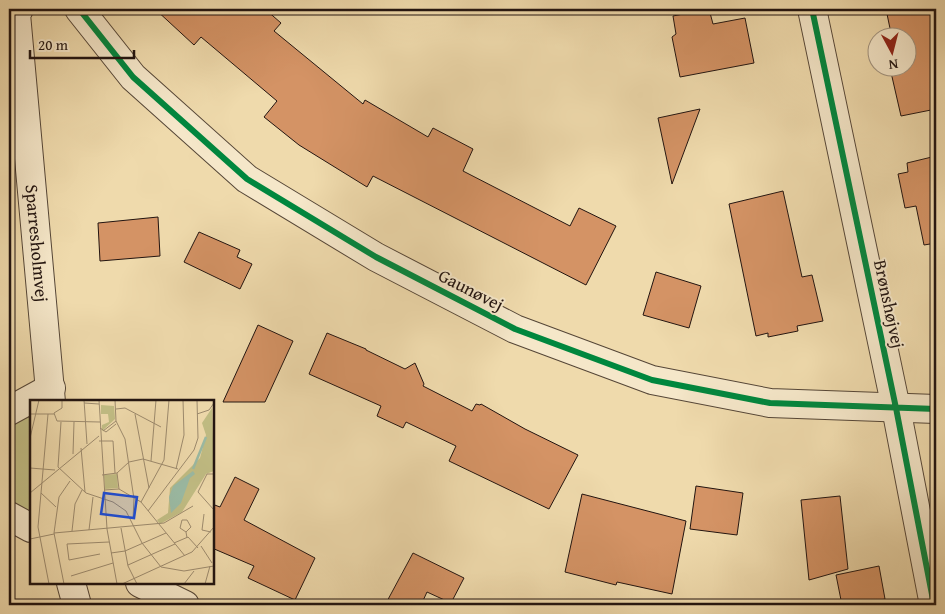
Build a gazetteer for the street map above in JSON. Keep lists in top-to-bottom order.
{
  "streets": {
    "street": ["Sparresholmvej", "Gaunøvej", "Brønshøjvej"]
  },
  "crossings": [
    ["Gaunøvej", "Brønshøjvej"]
  ],
  "scale_bar": "20 m",
  "north": "bottom"
}
